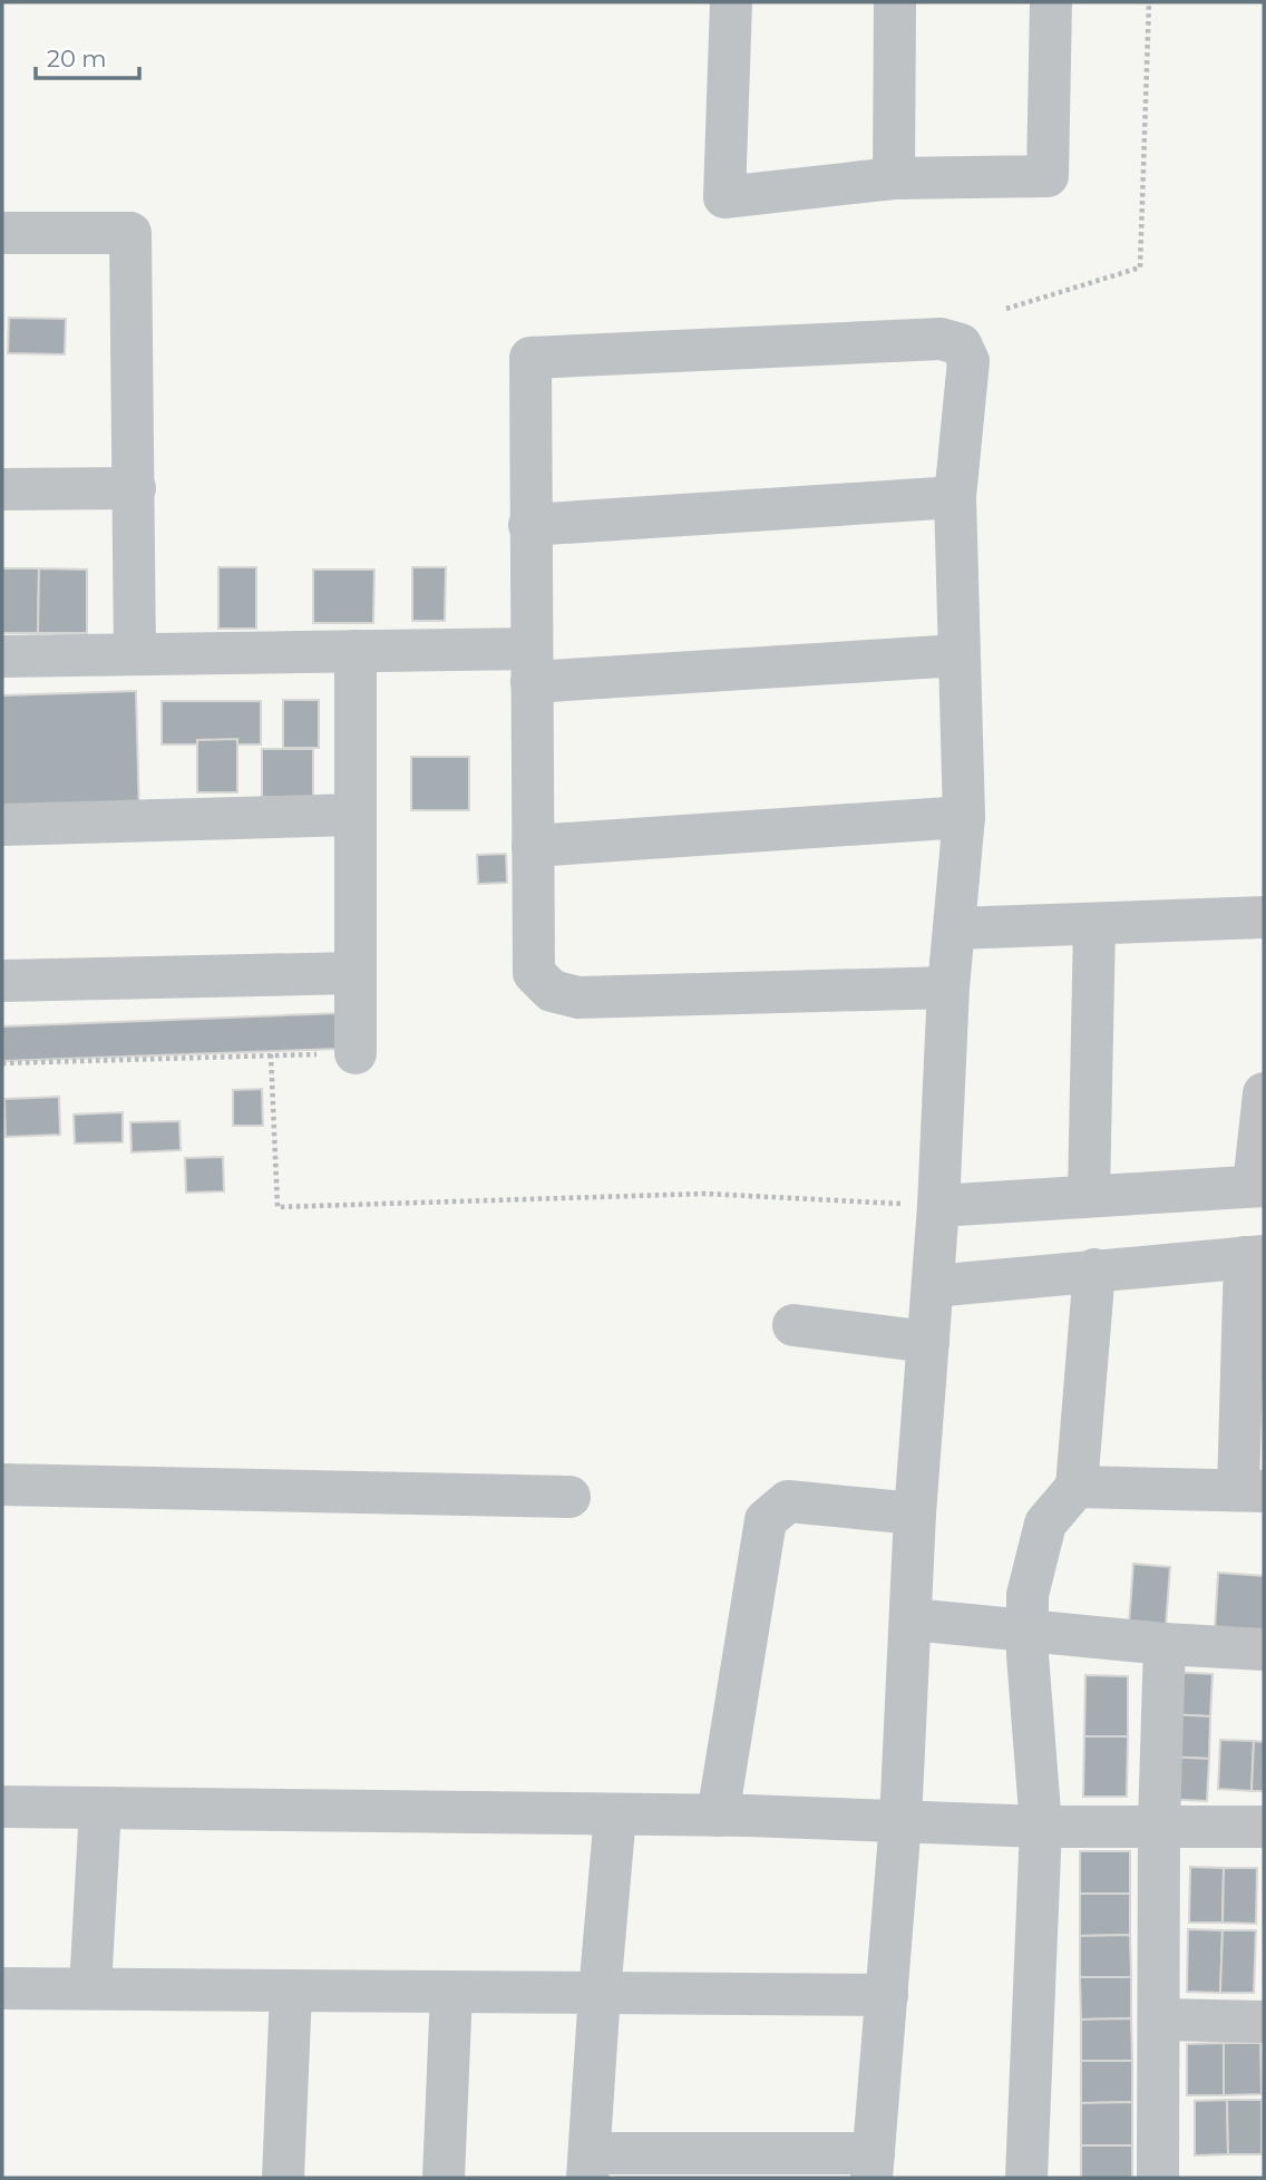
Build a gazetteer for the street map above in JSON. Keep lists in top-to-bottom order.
{
  "scale_bar": "20 m"
}
